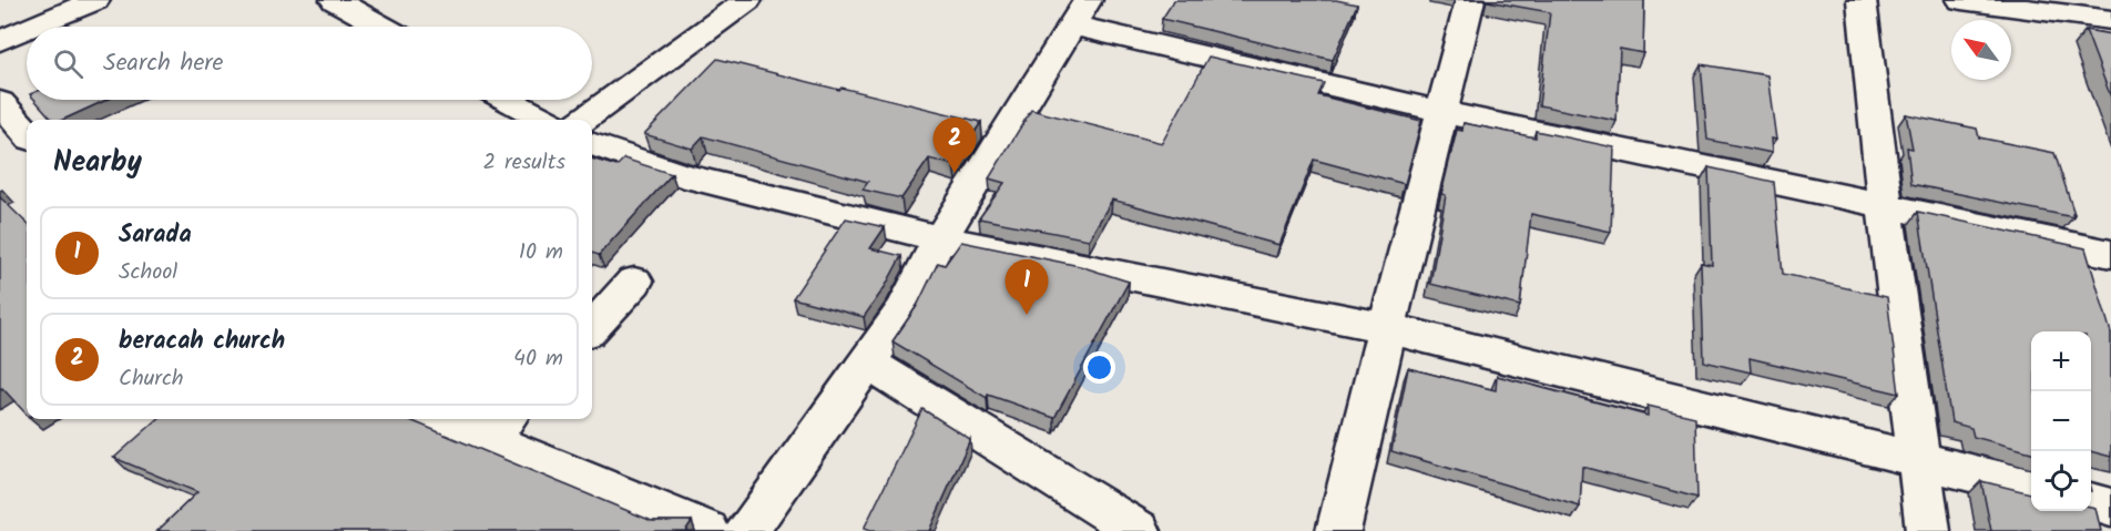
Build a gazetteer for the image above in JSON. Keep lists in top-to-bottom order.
{
  "north": "top left",
  "page": {
    "search": "Search here",
    "pins": ["2", "1"],
    "heading": ["Nearby", "2 results"],
    "list": [
      {
        "mark": "1",
        "name": "Sarada",
        "note": "School",
        "value": "10 m"
      },
      {
        "mark": "2",
        "name": "beracah church",
        "note": "Church",
        "value": "40 m"
      }
    ],
    "map_buttons": ["+", "−"]
  }
}
